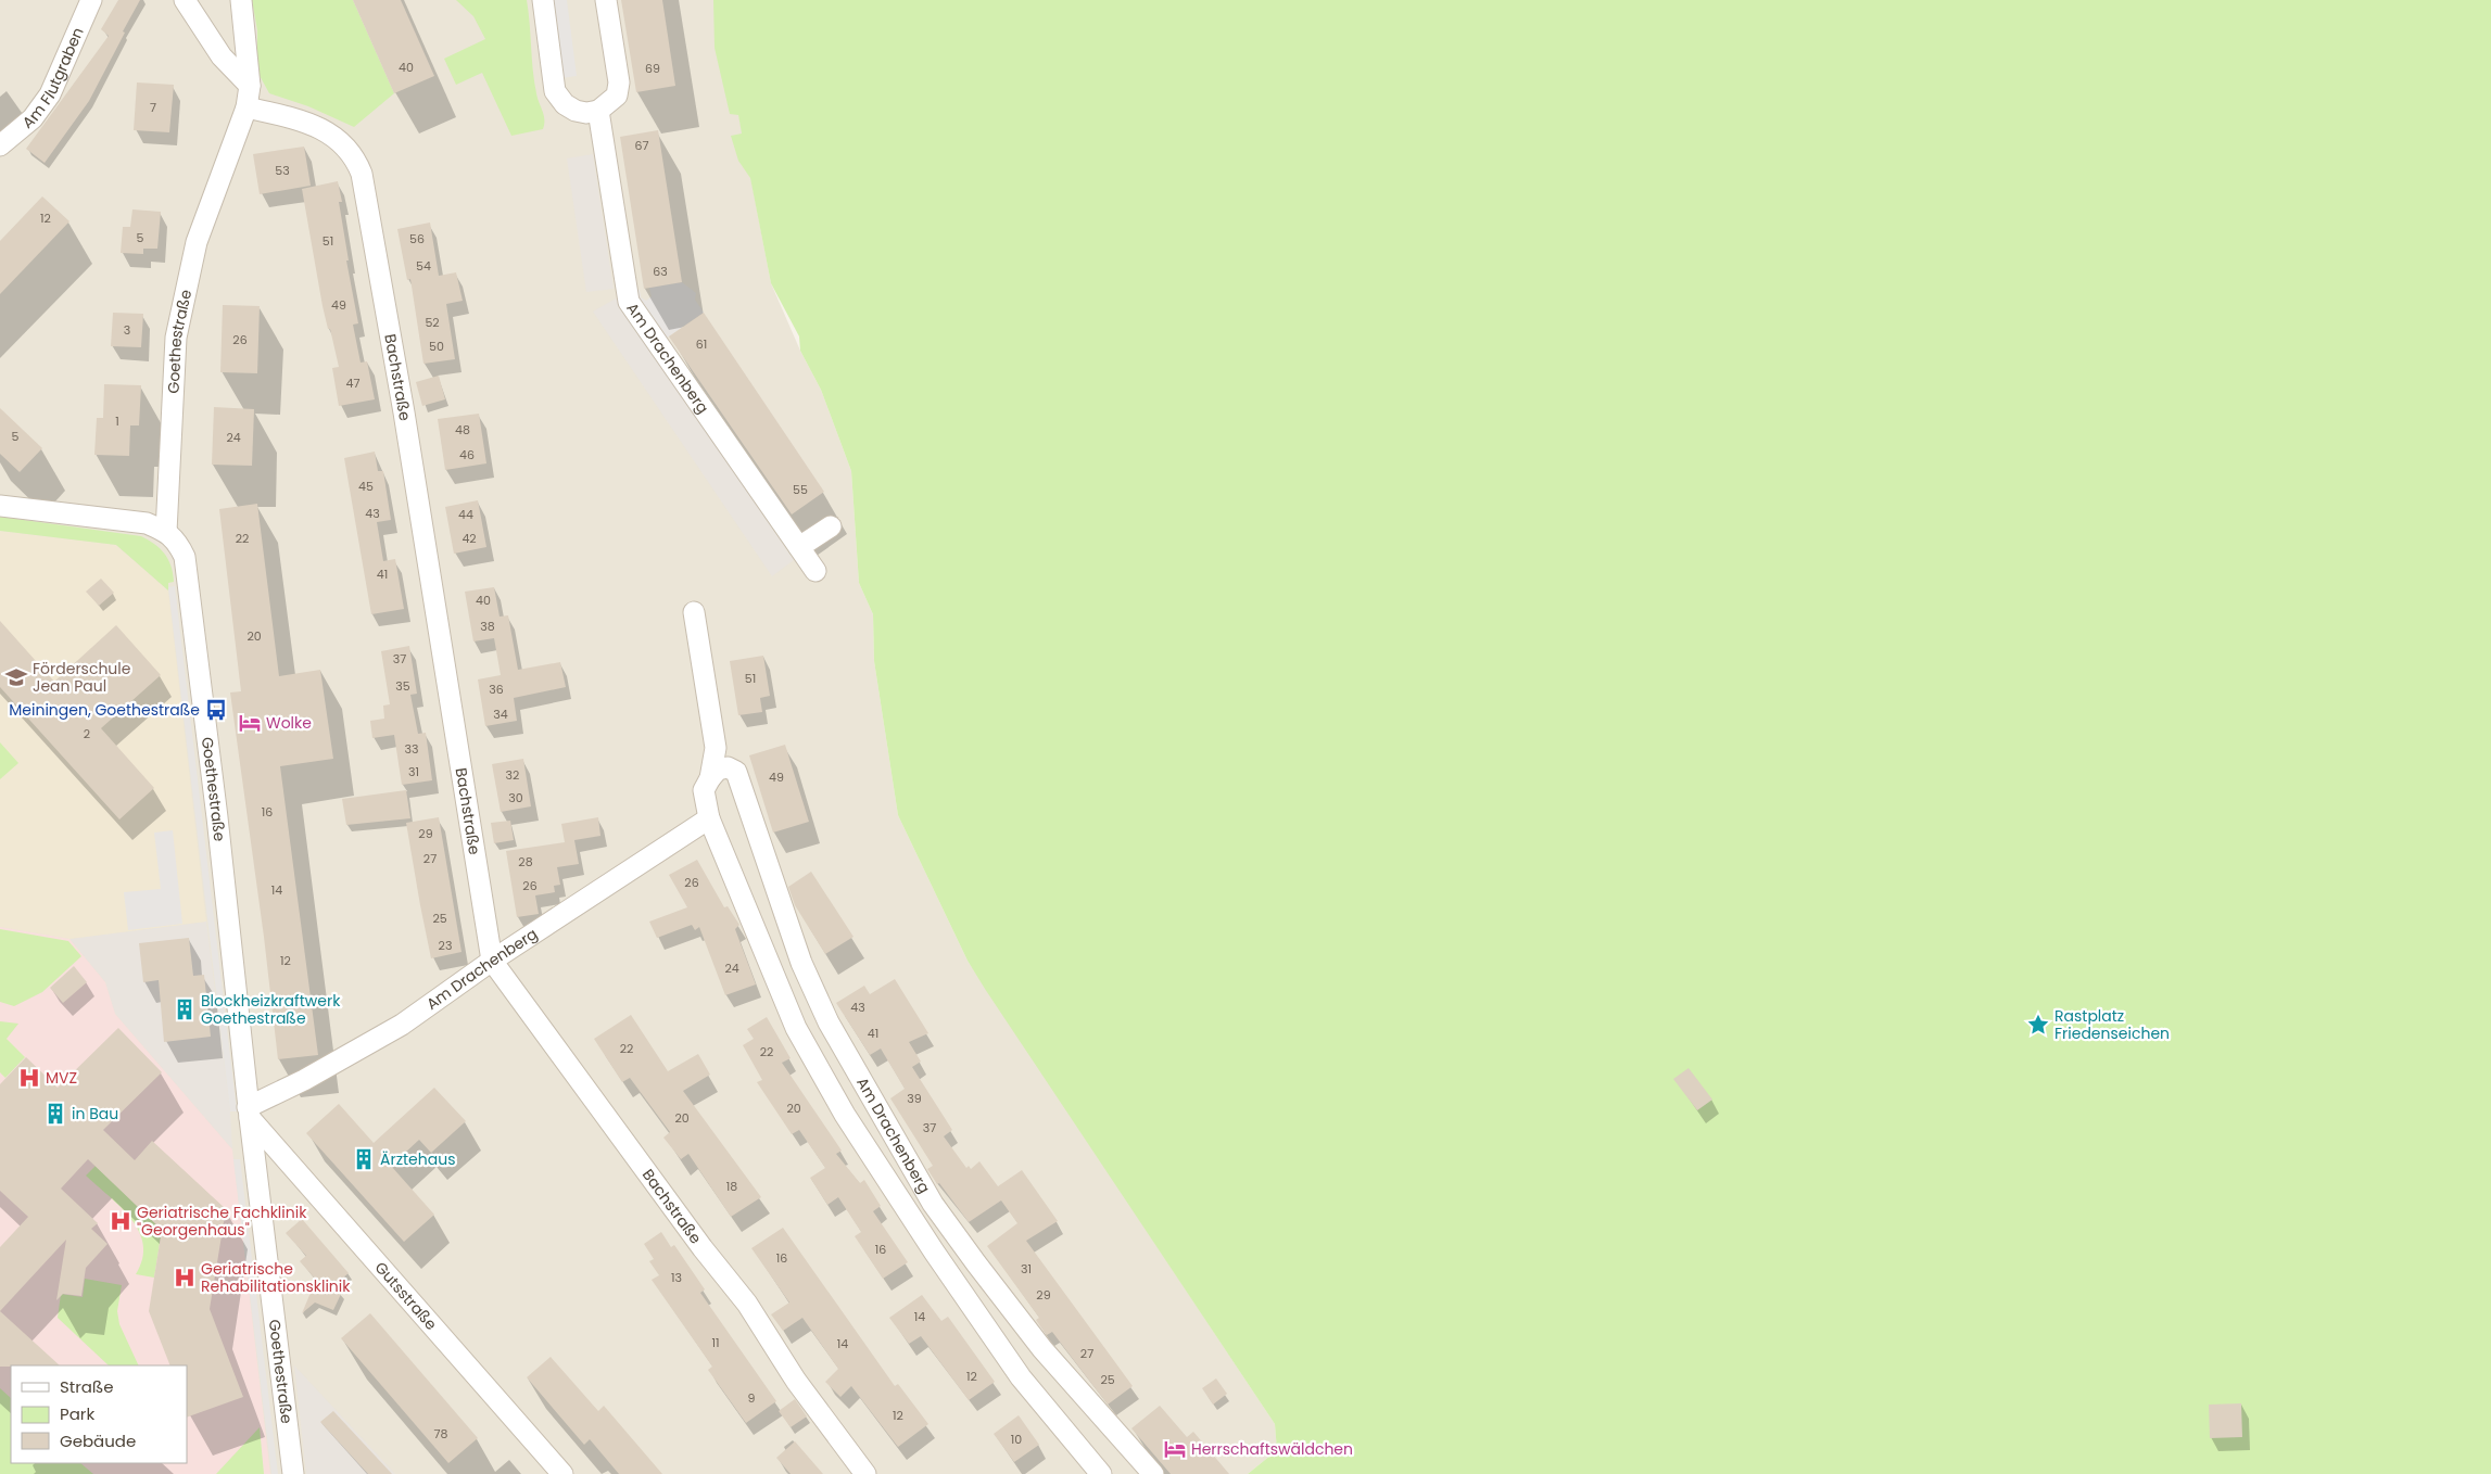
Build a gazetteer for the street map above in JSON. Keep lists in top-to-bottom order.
{
  "streets": {
    "street": [
      "Am Flutgraben",
      "Goethestraße",
      "Am Drachenberg",
      "Bachstraße",
      "Gutsstraße"
    ]
  },
  "crossings": [
    ["Goethestraße", "Am Drachenberg"],
    ["Goethestraße", "Bachstraße"],
    ["Goethestraße", "Gutsstraße"],
    ["Am Drachenberg", "Bachstraße"],
    ["Am Drachenberg", "Gutsstraße"]
  ],
  "places": {
    "school or university": ["Förderschule Jean Paul"],
    "bus stop": ["Meiningen, Goethestraße"],
    "hotel": ["Wolke", "Herrschaftswäldchen"],
    "building": ["Blockheizkraftwerk Goethestraße", "in Bau", "Ärztehaus"],
    "place": ["Rastplatz Friedenseichen"],
    "hospital": ["MVZ", "Geriatrische Fachklinik \"Georgenhaus\"", "Geriatrische Rehabilitationsklinik"]
  },
  "house_numbers": [
    "40",
    "69",
    "7",
    "67",
    "53",
    "12",
    "5",
    "56",
    "51",
    "54",
    "63",
    "49",
    "52",
    "3",
    "26",
    "61",
    "50",
    "47",
    "1",
    "48",
    "5",
    "24",
    "46",
    "45",
    "55",
    "43",
    "44",
    "22",
    "42",
    "41",
    "40",
    "38",
    "20",
    "37",
    "51",
    "35",
    "36",
    "34",
    "2",
    "33",
    "31",
    "32",
    "49",
    "30",
    "16",
    "29",
    "27",
    "28",
    "26",
    "26",
    "14",
    "25",
    "23",
    "12",
    "24",
    "43",
    "41",
    "22",
    "22",
    "39",
    "20",
    "20",
    "37",
    "18",
    "16",
    "16",
    "31",
    "13",
    "29",
    "14",
    "11",
    "14",
    "27",
    "12",
    "25",
    "9",
    "12",
    "78",
    "10"
  ],
  "legend": ["Straße", "Park", "Gebäude"]
}
